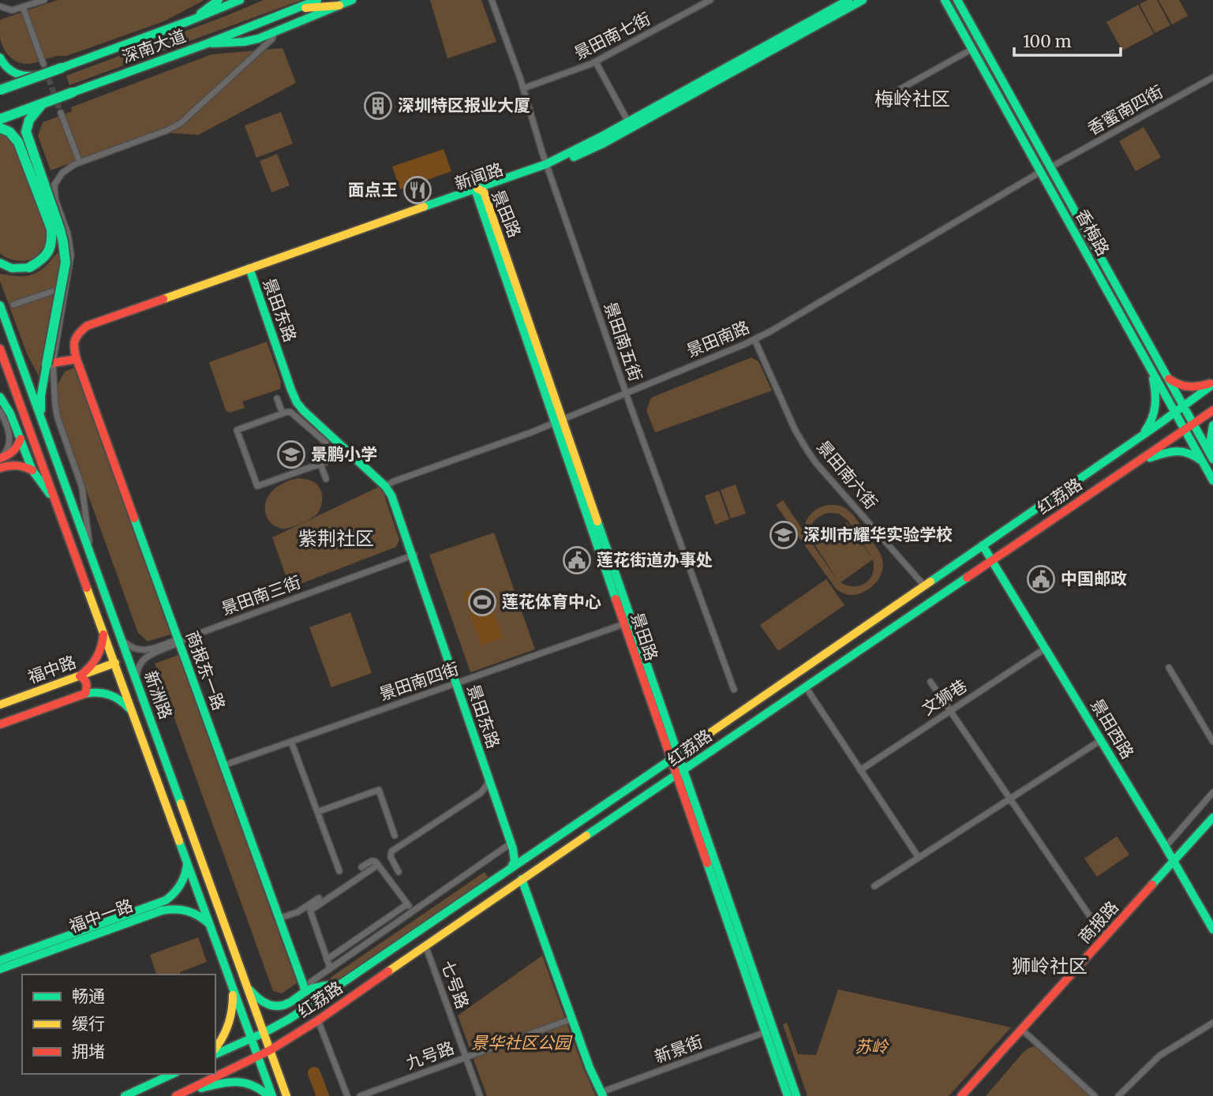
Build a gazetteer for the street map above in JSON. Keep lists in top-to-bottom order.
{
  "streets": {
    "main road": [
      "深南大道",
      "新闻路",
      "景田路",
      "香梅路",
      "景田东路",
      "红荔路",
      "福中路",
      "商报东一路",
      "新洲路",
      "景田西路",
      "福中一路",
      "商报路"
    ],
    "street": [
      "景田南七街",
      "香蜜南四街",
      "景田南路",
      "景田南五街",
      "景田南六街",
      "景田南三街",
      "景田南四街",
      "文狮巷",
      "七号路",
      "新景街",
      "九号路"
    ]
  },
  "crossings": [
    ["景田南七街", "景田南五街"],
    ["香蜜南四街", "香梅路"],
    ["新闻路", "景田路"],
    ["新闻路", "景田东路"],
    ["新闻路", "景田南五街"],
    ["新闻路", "商报东一路"],
    ["景田路", "景田南路"],
    ["景田路", "红荔路"],
    ["景田路", "景田南四街"],
    ["景田路", "新景街"],
    ["香梅路", "景田南路"],
    ["香梅路", "红荔路"],
    ["景田东路", "景田南路"],
    ["景田东路", "红荔路"],
    ["景田东路", "景田南三街"],
    ["景田东路", "景田南四街"],
    ["景田南路", "景田南五街"],
    ["景田南路", "景田南六街"],
    ["景田南六街", "红荔路"],
    ["红荔路", "新洲路"],
    ["红荔路", "景田西路"],
    ["红荔路", "七号路"],
    ["景田南三街", "商报东一路"],
    ["景田南三街", "新洲路"],
    ["福中路", "新洲路"],
    ["商报东一路", "景田南四街"],
    ["新洲路", "福中一路"],
    ["文狮巷", "景田西路"],
    ["景田西路", "商报路"],
    ["七号路", "九号路"]
  ],
  "districts": ["梅岭社区", "紫荆社区", "狮岭社区"],
  "parks": ["景华社区公园", "苏岭"],
  "places": {
    "building": ["深圳特区报业大厦"],
    "restaurant": ["面点王"],
    "school or university": ["景鹏小学", "深圳市耀华实验学校"],
    "public building": ["莲花街道办事处", "中国邮政"],
    "sports": ["莲花体育中心"]
  },
  "legend": ["畅通", "缓行", "拥堵"],
  "scale_bar": "100 m"
}
